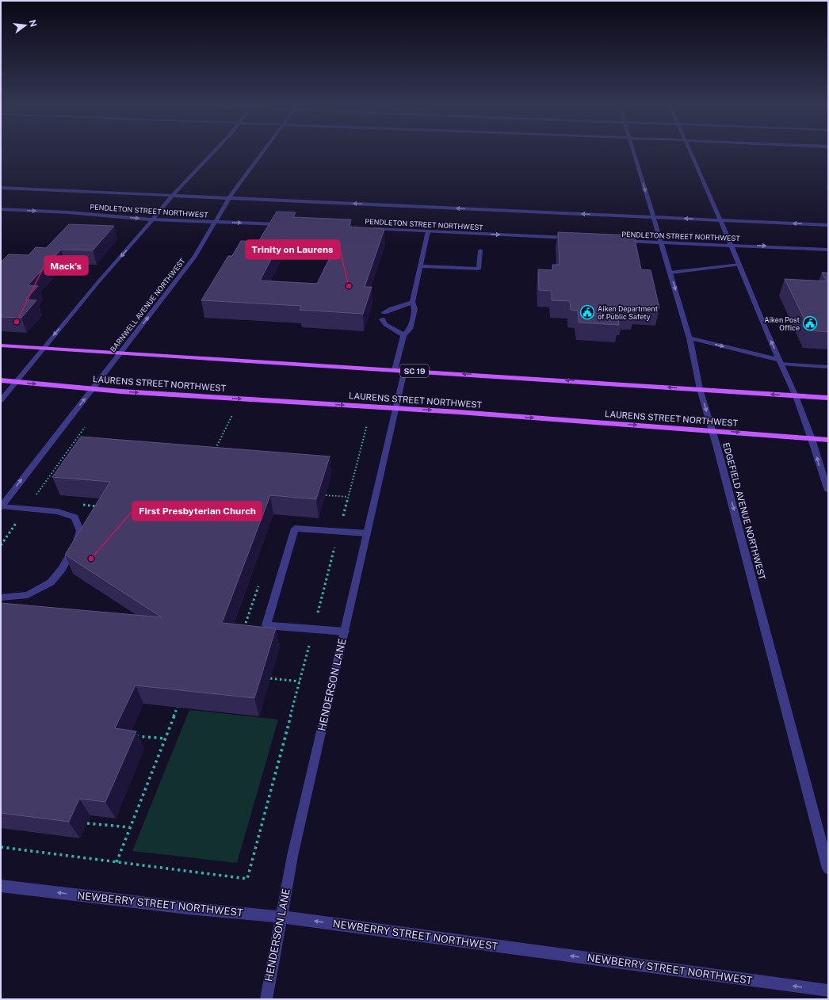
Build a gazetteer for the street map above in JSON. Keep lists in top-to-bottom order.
{
  "streets": {
    "main road": ["SC 19", "LAURENS STREET NORTHWEST"],
    "street": [
      "PENDLETON STREET NORTHWEST",
      "BARNWELL AVENUE NORTHWEST",
      "EDGEFIELD AVENUE NORTHWEST",
      "HENDERSON LANE",
      "NEWBERRY STREET NORTHWEST"
    ]
  },
  "crossings": [
    ["PENDLETON STREET NORTHWEST", "BARNWELL AVENUE NORTHWEST"],
    ["PENDLETON STREET NORTHWEST", "EDGEFIELD AVENUE NORTHWEST"],
    ["PENDLETON STREET NORTHWEST", "HENDERSON LANE"],
    ["BARNWELL AVENUE NORTHWEST", "SC 19"],
    ["BARNWELL AVENUE NORTHWEST", "LAURENS STREET NORTHWEST"],
    ["SC 19", "EDGEFIELD AVENUE NORTHWEST"],
    ["SC 19", "HENDERSON LANE"],
    ["LAURENS STREET NORTHWEST", "EDGEFIELD AVENUE NORTHWEST"],
    ["LAURENS STREET NORTHWEST", "HENDERSON LANE"],
    ["HENDERSON LANE", "NEWBERRY STREET NORTHWEST"]
  ],
  "one_way": ["EDGEFIELD AVENUE NORTHWEST", "NEWBERRY STREET NORTHWEST"],
  "places": {
    "other": ["Trinity on Laurens", "Mack's", "First Presbyterian Church"],
    "public building": ["Aiken Department of Public Safety", "Aiken Post Office"]
  },
  "north": "right"
}
